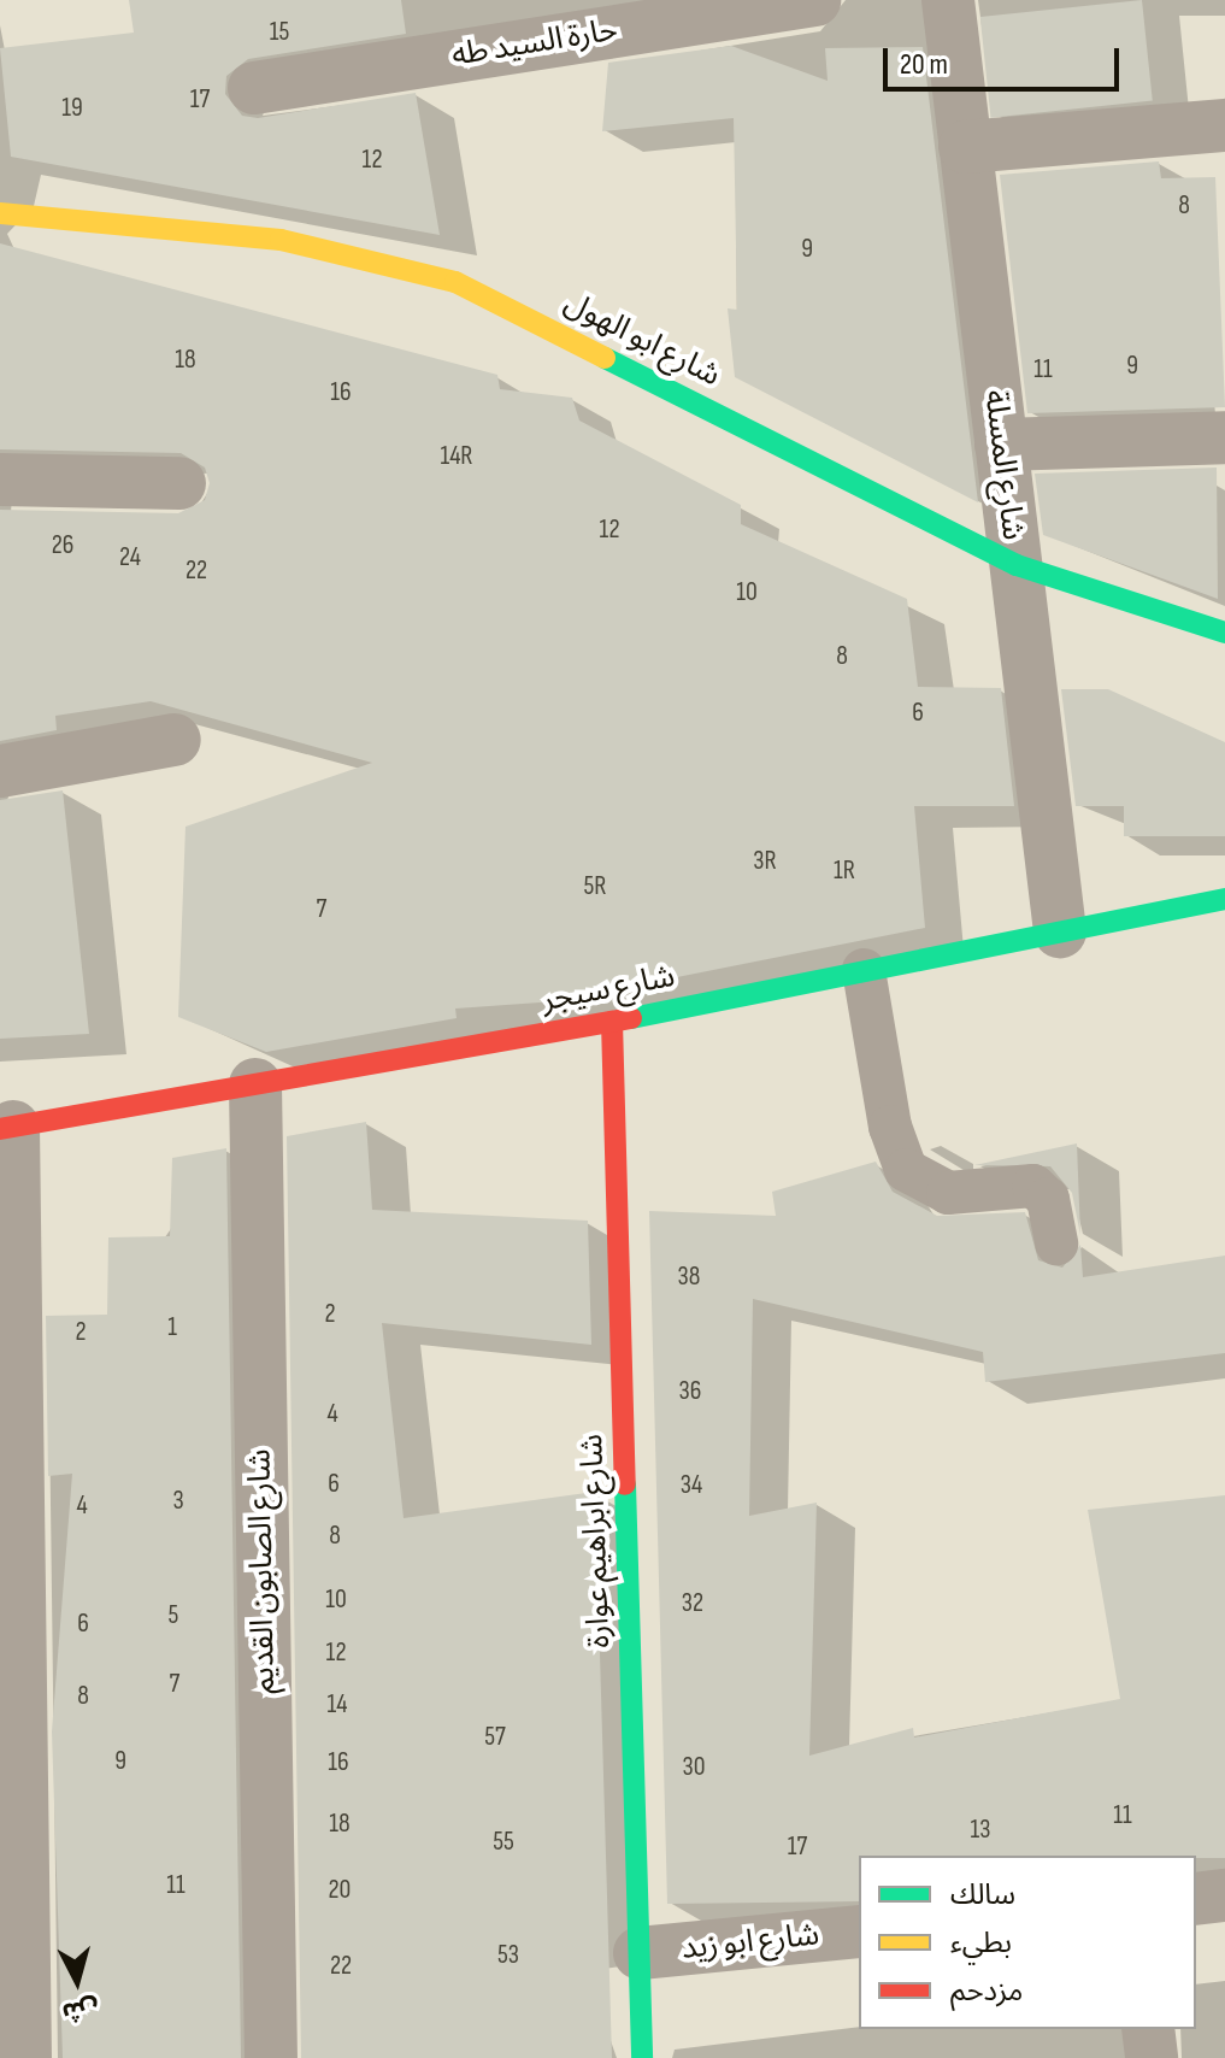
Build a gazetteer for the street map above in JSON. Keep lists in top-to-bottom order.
{
  "streets": {
    "street": [
      "حارة السيد طه",
      "شارع ابو الهول",
      "شارع المسلة",
      "شارع سيجر",
      "شارع ابراهيم عوارة",
      "شارع الصابون القديم",
      "شارع ابو زيد"
    ]
  },
  "crossings": [
    ["شارع ابو الهول", "شارع المسلة"],
    ["شارع المسلة", "شارع سيجر"],
    ["شارع سيجر", "شارع ابراهيم عوارة"],
    ["شارع سيجر", "شارع الصابون القديم"],
    ["شارع ابراهيم عوارة", "شارع ابو زيد"]
  ],
  "house_numbers": [
    "15",
    "17",
    "19",
    "12",
    "8",
    "9",
    "18",
    "9",
    "11",
    "16",
    "14R",
    "12",
    "26",
    "24",
    "22",
    "10",
    "8",
    "6",
    "3R",
    "1R",
    "5R",
    "7",
    "38",
    "2",
    "1",
    "2",
    "36",
    "4",
    "6",
    "34",
    "3",
    "4",
    "8",
    "10",
    "32",
    "5",
    "6",
    "12",
    "7",
    "8",
    "14",
    "57",
    "9",
    "16",
    "30",
    "11",
    "18",
    "13",
    "55",
    "17",
    "11",
    "20",
    "53",
    "22"
  ],
  "legend": ["سالك", "بطيء", "مزدحم"],
  "scale_bar": "20 m",
  "north": "bottom"
}
